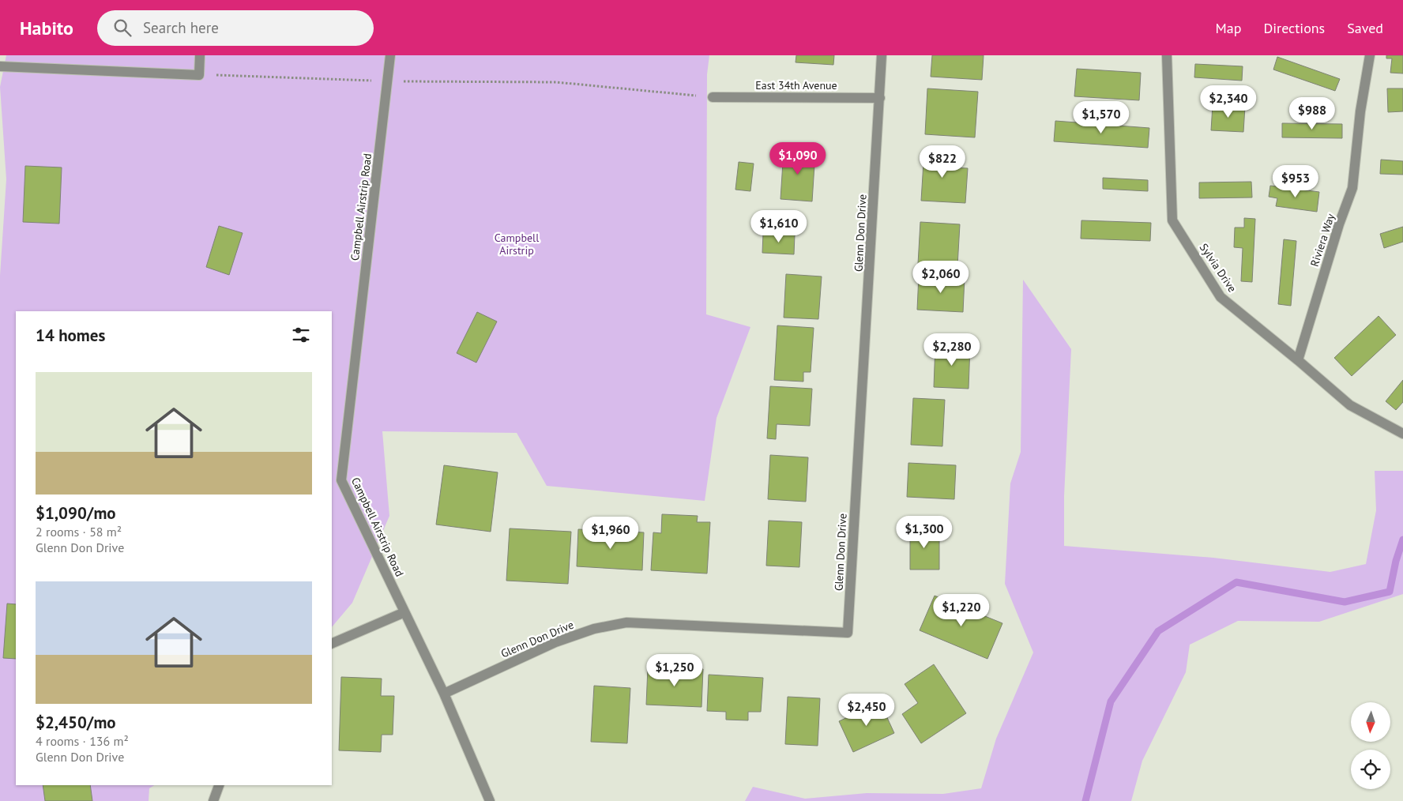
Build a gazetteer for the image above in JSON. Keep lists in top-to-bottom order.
{
  "streets": {
    "street": [
      "East 34th Avenue",
      "Campbell Airstrip Road",
      "Glenn Don Drive",
      "Riviera Way",
      "Sylvia Drive"
    ]
  },
  "crossings": [
    ["East 34th Avenue", "Glenn Don Drive"],
    ["Campbell Airstrip Road", "Glenn Don Drive"],
    ["Riviera Way", "Sylvia Drive"]
  ],
  "parks": ["Campbell Airstrip"],
  "north": "bottom",
  "page": {
    "header": "Habito",
    "search": "Search here",
    "nav": ["Map", "Directions", "Saved"],
    "price": [
      "$2,340",
      "$988",
      "$1,570",
      "$1,090",
      "$822",
      "$953",
      "$1,610",
      "$2,060",
      "$2,280",
      "$1,300",
      "$1,960",
      "$1,220",
      "$1,250",
      "$2,450"
    ],
    "heading": "14 homes",
    "list": [
      {
        "name": "$1,090/mo",
        "note": "2 rooms · 58 m² · Glenn Don Drive"
      },
      {
        "name": "$2,450/mo",
        "note": "4 rooms · 136 m² · Glenn Don Drive"
      }
    ]
  }
}
